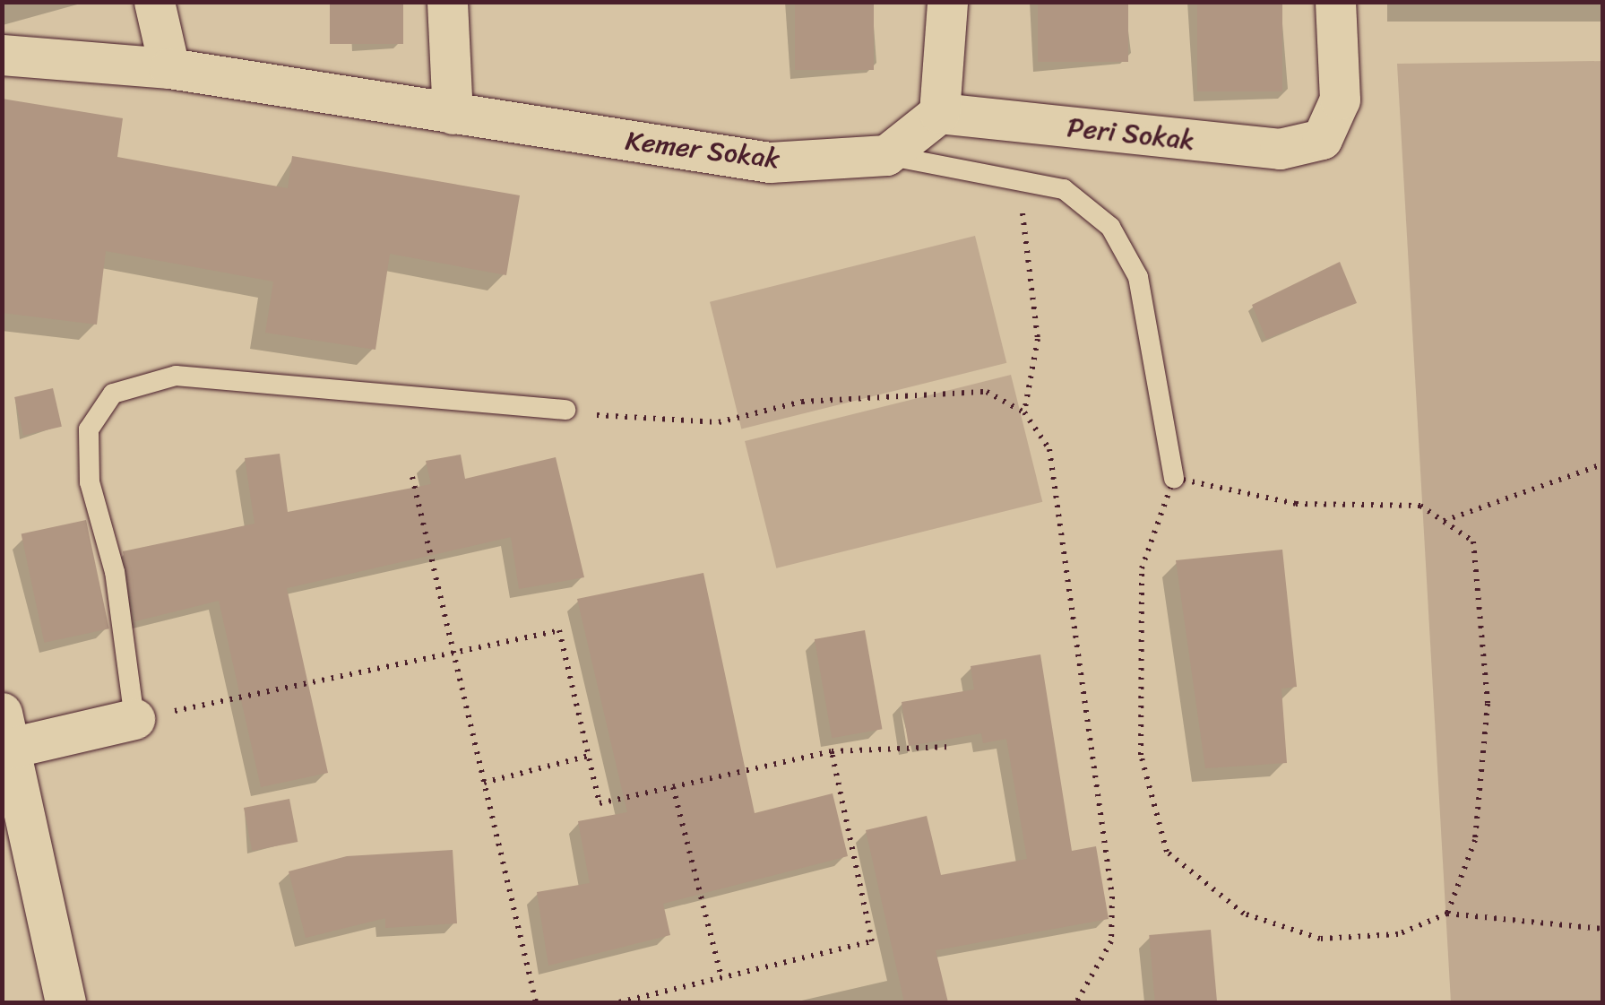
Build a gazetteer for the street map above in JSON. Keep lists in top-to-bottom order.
{
  "streets": {
    "street": ["Peri Sokak", "Kemer Sokak"]
  }
}
